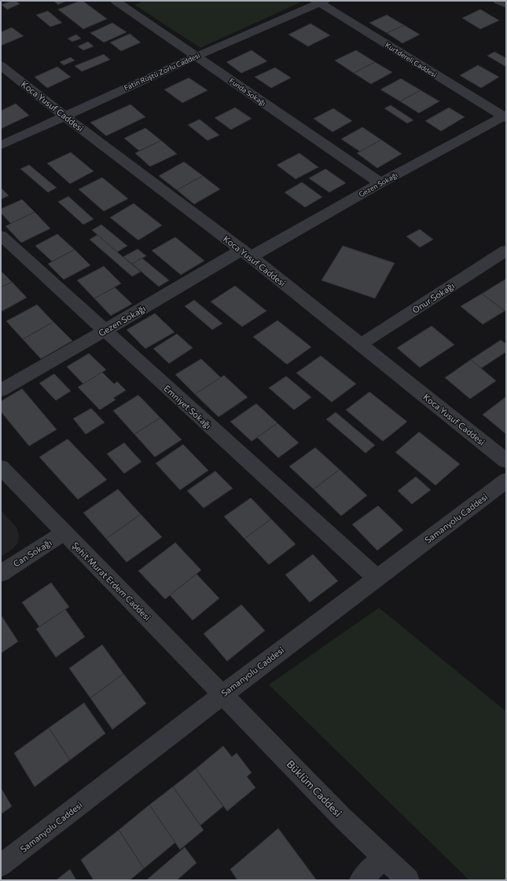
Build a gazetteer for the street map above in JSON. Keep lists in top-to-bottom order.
{
  "streets": {
    "street": [
      "Kurtdereli Caddesi",
      "Fatin Rüştü Zorlu Caddesi",
      "Funda Sokağı",
      "Koca Yusuf Caddesi",
      "Gezen Sokağı",
      "Onur Sokağı",
      "Emniyet Sokağı",
      "Samanyolu Caddesi",
      "Can Sokağı",
      "Şehit Murat Erdem Caddesi",
      "Büklüm Caddesi"
    ]
  },
  "crossings": [
    ["Kurtdereli Caddesi", "Fatin Rüştü Zorlu Caddesi"],
    ["Kurtdereli Caddesi", "Gezen Sokağı"],
    ["Fatin Rüştü Zorlu Caddesi", "Funda Sokağı"],
    ["Fatin Rüştü Zorlu Caddesi", "Koca Yusuf Caddesi"],
    ["Funda Sokağı", "Gezen Sokağı"],
    ["Koca Yusuf Caddesi", "Gezen Sokağı"],
    ["Koca Yusuf Caddesi", "Onur Sokağı"],
    ["Gezen Sokağı", "Emniyet Sokağı"],
    ["Emniyet Sokağı", "Samanyolu Caddesi"],
    ["Samanyolu Caddesi", "Şehit Murat Erdem Caddesi"],
    ["Samanyolu Caddesi", "Büklüm Caddesi"],
    ["Can Sokağı", "Şehit Murat Erdem Caddesi"],
    ["Şehit Murat Erdem Caddesi", "Büklüm Caddesi"]
  ]
}
